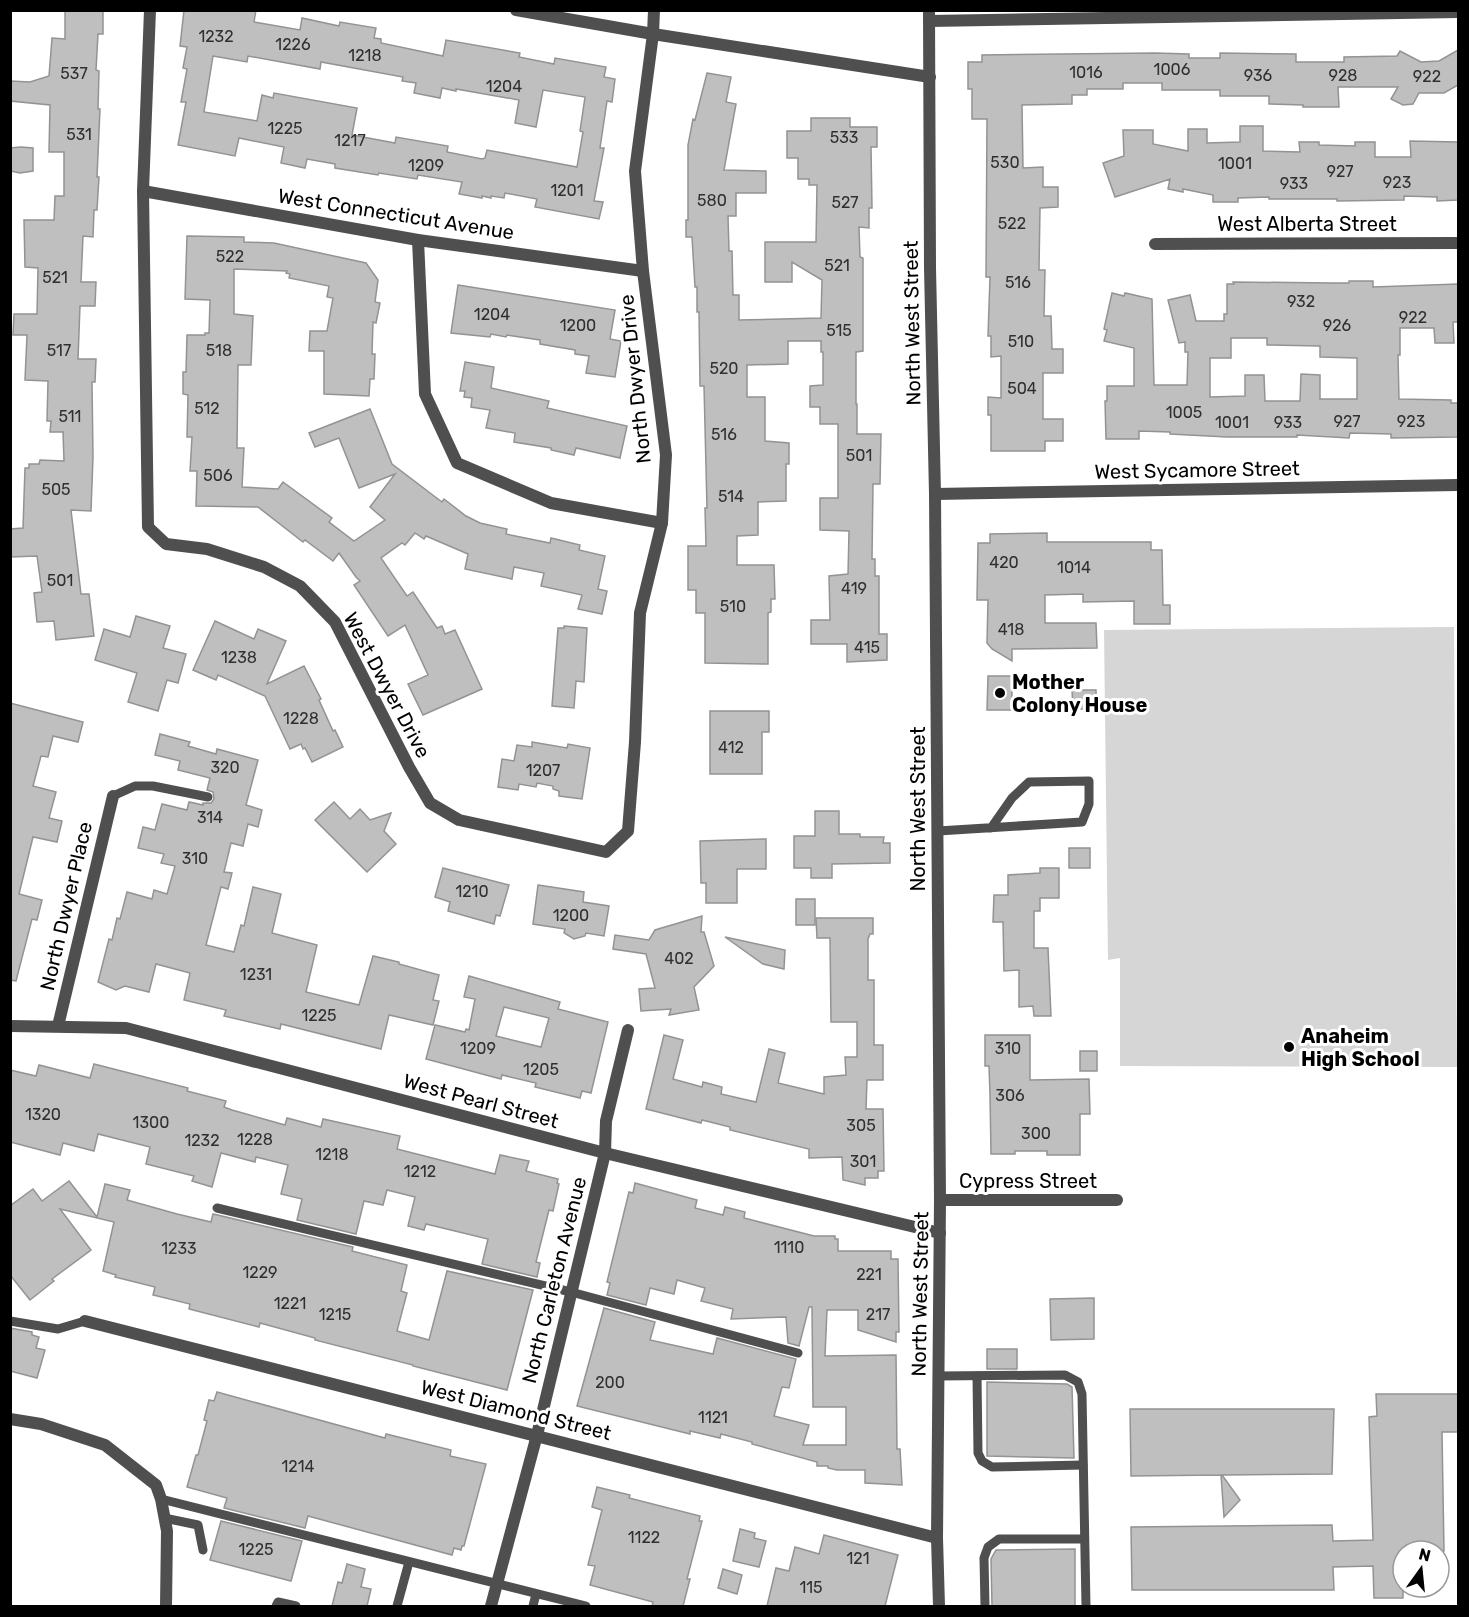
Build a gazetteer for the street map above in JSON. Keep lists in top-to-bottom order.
{
  "streets": {
    "street": [
      "West Connecticut Avenue",
      "West Alberta Street",
      "North West Street",
      "North Dwyer Drive",
      "West Sycamore Street",
      "West Dwyer Drive",
      "North Dwyer Place",
      "West Pearl Street",
      "Cypress Street",
      "North Carleton Avenue",
      "West Diamond Street"
    ]
  },
  "crossings": [
    ["West Connecticut Avenue", "North Dwyer Drive"],
    ["West Connecticut Avenue", "West Dwyer Drive"],
    ["North West Street", "West Sycamore Street"],
    ["North West Street", "West Pearl Street"],
    ["North West Street", "Cypress Street"],
    ["North West Street", "West Diamond Street"],
    ["North Dwyer Drive", "West Dwyer Drive"],
    ["North Dwyer Place", "West Pearl Street"],
    ["West Pearl Street", "North Carleton Avenue"],
    ["North Carleton Avenue", "West Diamond Street"]
  ],
  "places": ["Mother Colony House", "Anaheim High School"],
  "house_numbers": [
    "1232",
    "1226",
    "1218",
    "1006",
    "1016",
    "537",
    "936",
    "928",
    "922",
    "1204",
    "1225",
    "531",
    "533",
    "1217",
    "530",
    "1001",
    "1209",
    "927",
    "923",
    "933",
    "1201",
    "580",
    "527",
    "522",
    "522",
    "521",
    "521",
    "516",
    "932",
    "1204",
    "922",
    "1200",
    "926",
    "515",
    "510",
    "517",
    "518",
    "520",
    "504",
    "512",
    "1005",
    "511",
    "927",
    "923",
    "1001",
    "933",
    "516",
    "501",
    "506",
    "505",
    "514",
    "420",
    "1014",
    "501",
    "419",
    "510",
    "418",
    "415",
    "1238",
    "1228",
    "412",
    "320",
    "1207",
    "314",
    "310",
    "1210",
    "1200",
    "402",
    "1231",
    "1225",
    "1209",
    "310",
    "1205",
    "306",
    "1320",
    "1300",
    "305",
    "300",
    "1228",
    "1232",
    "1218",
    "301",
    "1212",
    "1110",
    "1233",
    "1229",
    "221",
    "1221",
    "1215",
    "217",
    "200",
    "1121",
    "1214",
    "1122",
    "1225",
    "121",
    "115"
  ],
  "north": "top"
}
